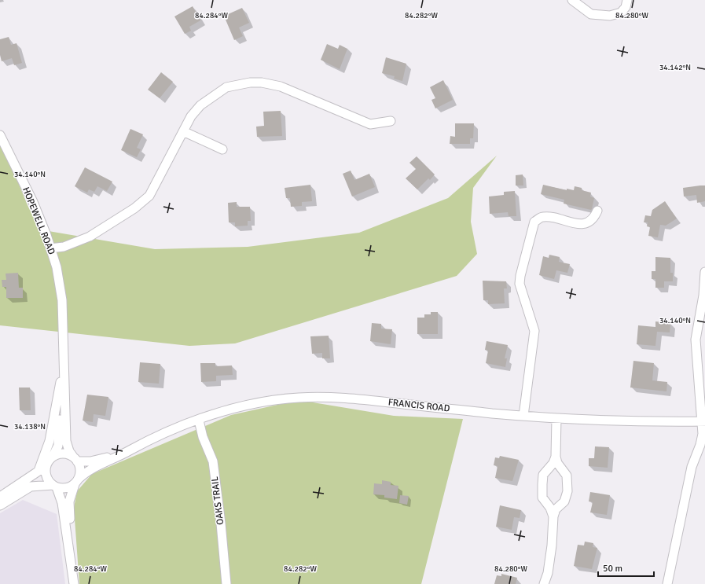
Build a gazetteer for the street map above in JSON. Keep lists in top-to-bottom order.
{
  "streets": {
    "street": ["HOPEWELL ROAD", "FRANCIS ROAD", "OAKS TRAIL"]
  },
  "crossings": [
    ["HOPEWELL ROAD", "FRANCIS ROAD"],
    ["FRANCIS ROAD", "OAKS TRAIL"]
  ],
  "scale_bar": "50 m",
  "coordinates": [
    "84.284°W",
    "84.282°W",
    "84.280°W",
    "34.142°N",
    "34.140°N",
    "34.138°N"
  ]
}
